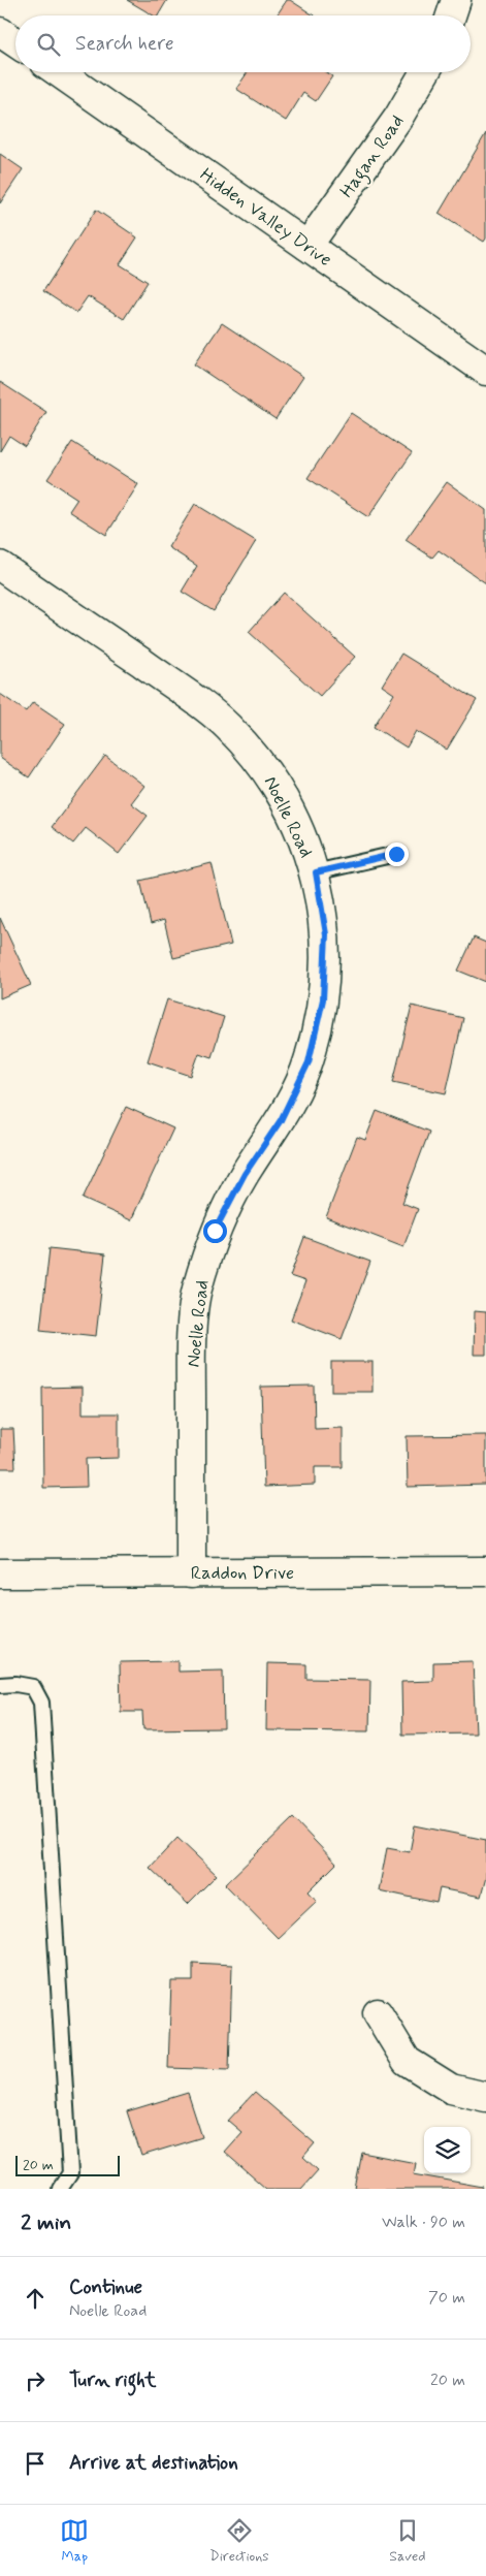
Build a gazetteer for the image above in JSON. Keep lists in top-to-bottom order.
{
  "streets": {
    "street": [
      "Hagan Road",
      "Hidden Valley Drive",
      "Noelle Road",
      "Raddon Drive"
    ]
  },
  "crossings": [
    ["Hagan Road", "Hidden Valley Drive"],
    ["Noelle Road", "Raddon Drive"]
  ],
  "scale_bar": "20 m",
  "page": {
    "search": "Search here",
    "scale": "20 m",
    "heading": ["2 min", "Walk · 90 m"],
    "list": [
      ["Continue", "Noelle Road", "70 m"],
      ["Turn right", "20 m"],
      "Arrive at destination"
    ],
    "nav": ["Map", "Directions", "Saved"]
  }
}
